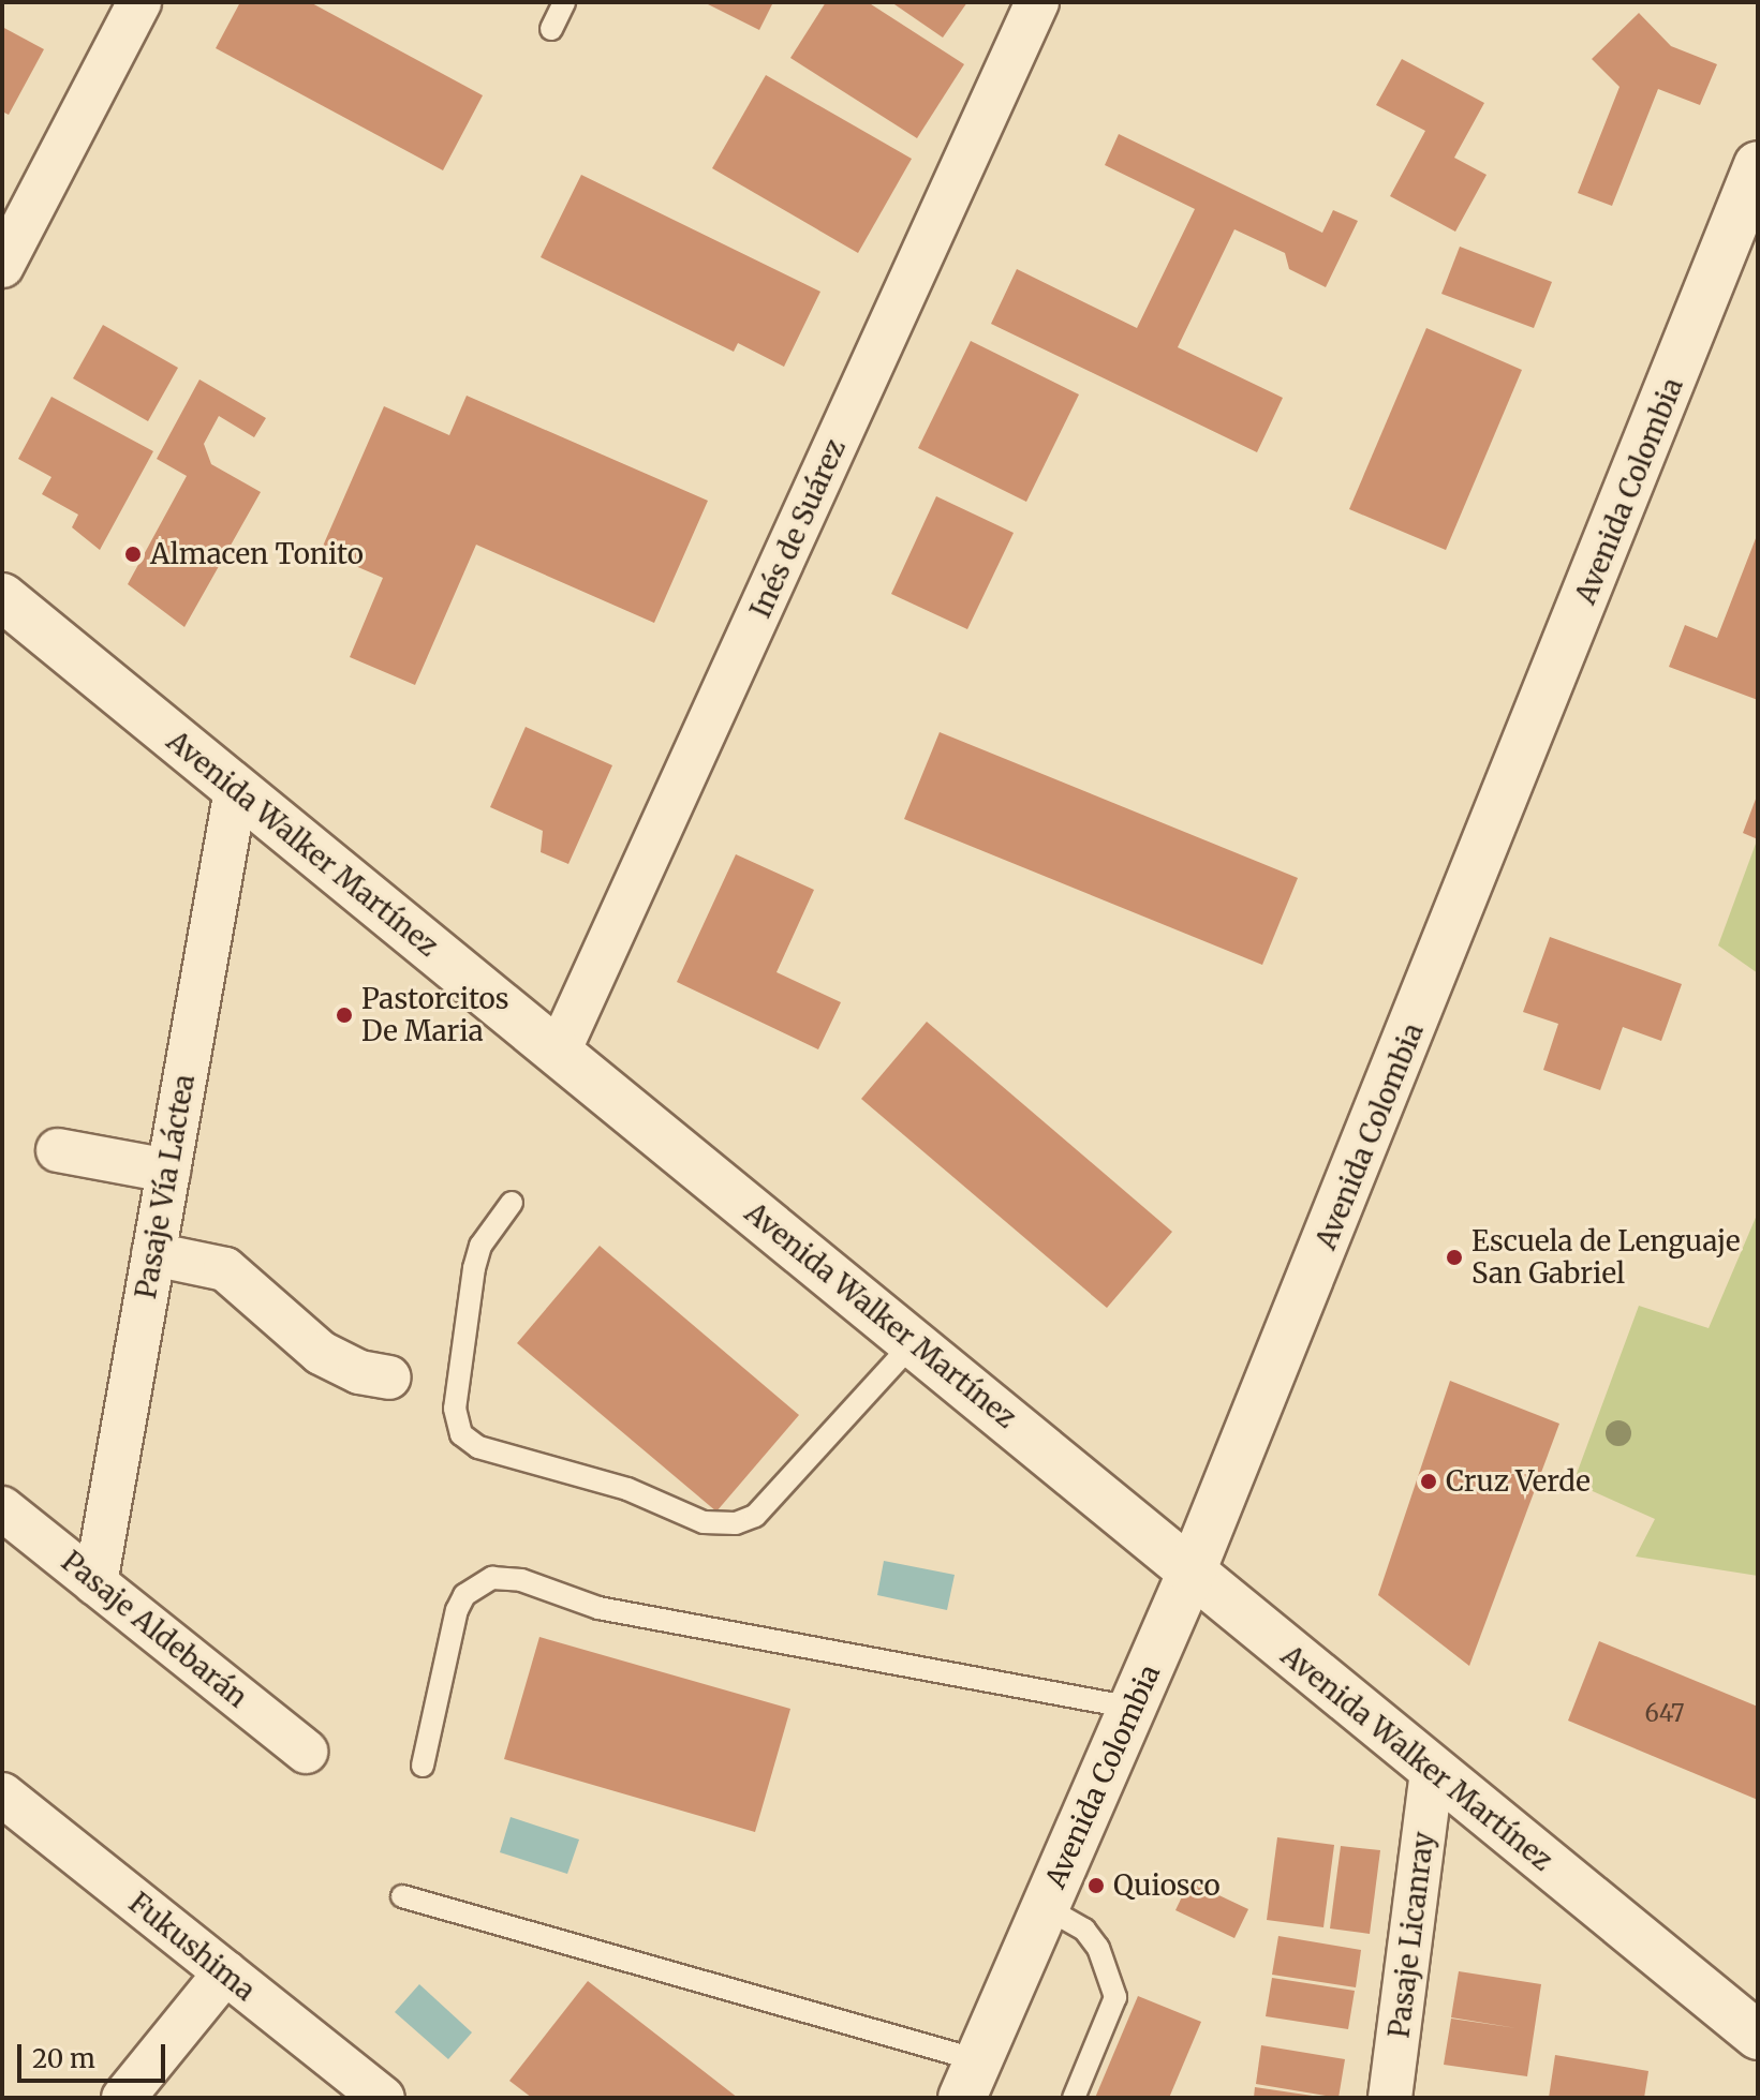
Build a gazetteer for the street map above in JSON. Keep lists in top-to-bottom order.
{
  "streets": {
    "main road": ["Avenida Colombia", "Avenida Walker Martínez"],
    "street": [
      "Inés de Suárez",
      "Pasaje Vía Láctea",
      "Pasaje Aldebarán",
      "Pasaje Licanray",
      "Fukushima"
    ]
  },
  "crossings": [
    ["Avenida Colombia", "Avenida Walker Martínez"],
    ["Inés de Suárez", "Avenida Walker Martínez"],
    ["Avenida Walker Martínez", "Pasaje Vía Láctea"],
    ["Avenida Walker Martínez", "Pasaje Licanray"],
    ["Pasaje Vía Láctea", "Pasaje Aldebarán"]
  ],
  "places": [
    "Almacen Tonito",
    "Pastorcitos De Maria",
    "Escuela de Lenguaje San Gabriel",
    "Cruz Verde",
    "Quiosco"
  ],
  "house_numbers": ["647"],
  "scale_bar": "20 m"
}
